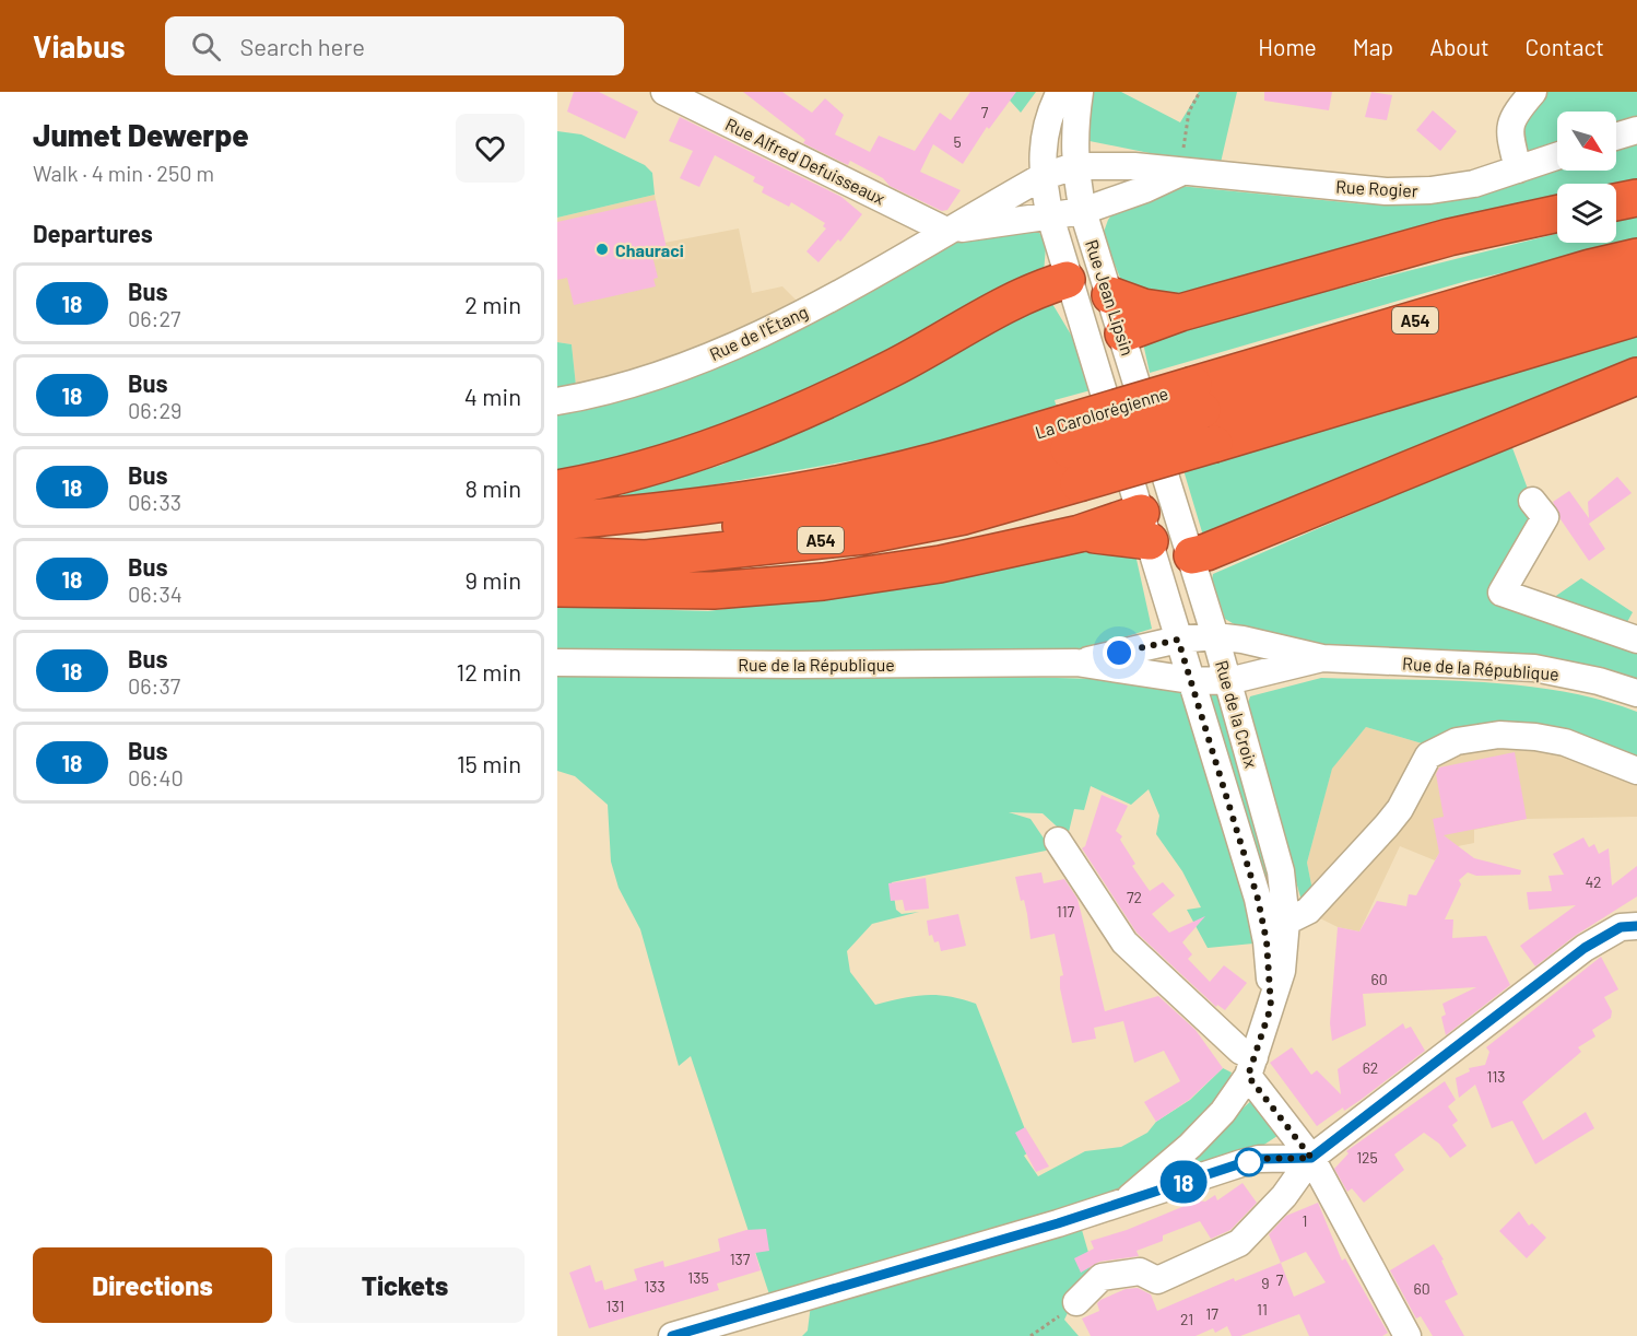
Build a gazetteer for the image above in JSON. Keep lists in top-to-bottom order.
{
  "streets": {
    "highway": ["A54", "La Carolorégienne"],
    "street": [
      "Rue Alfred Defuisseaux",
      "Rue Rogier",
      "Rue Jean Lipsin",
      "Rue de l'Étang",
      "Rue de la République",
      "Rue de la Croix"
    ]
  },
  "crossings": [
    ["Rue Alfred Defuisseaux", "Rue de l'Étang"],
    ["Rue Rogier", "Rue Jean Lipsin"],
    ["Rue Rogier", "Rue de l'Étang"],
    ["Rue Jean Lipsin", "Rue de l'Étang"],
    ["Rue Jean Lipsin", "Rue de la Croix"],
    ["Rue de la République", "Rue de la Croix"]
  ],
  "places": ["Chauraci"],
  "lines": ["bus line 18"],
  "house_numbers": [
    "7",
    "5",
    "42",
    "72",
    "117",
    "60",
    "62",
    "113",
    "125",
    "1",
    "137",
    "135",
    "7",
    "9",
    "133",
    "60",
    "131",
    "11",
    "17",
    "21"
  ],
  "north": "bottom right",
  "page": {
    "header": "Viabus",
    "search": "Search here",
    "nav": [
      "Home",
      "Map",
      "About",
      "Contact"
    ],
    "heading": [
      ["Jumet Dewerpe", "Walk · 4 min · 250 m"],
      "Departures"
    ],
    "on_map": "18",
    "list": [
      {
        "mark": "18",
        "name": "Bus",
        "note": "06:27",
        "value": "2 min"
      },
      {
        "mark": "18",
        "name": "Bus",
        "note": "06:29",
        "value": "4 min"
      },
      {
        "mark": "18",
        "name": "Bus",
        "note": "06:33",
        "value": "8 min"
      },
      {
        "mark": "18",
        "name": "Bus",
        "note": "06:34",
        "value": "9 min"
      },
      {
        "mark": "18",
        "name": "Bus",
        "note": "06:37",
        "value": "12 min"
      },
      {
        "mark": "18",
        "name": "Bus",
        "note": "06:40",
        "value": "15 min"
      }
    ],
    "buttons": ["Directions", "Tickets"]
  }
}
